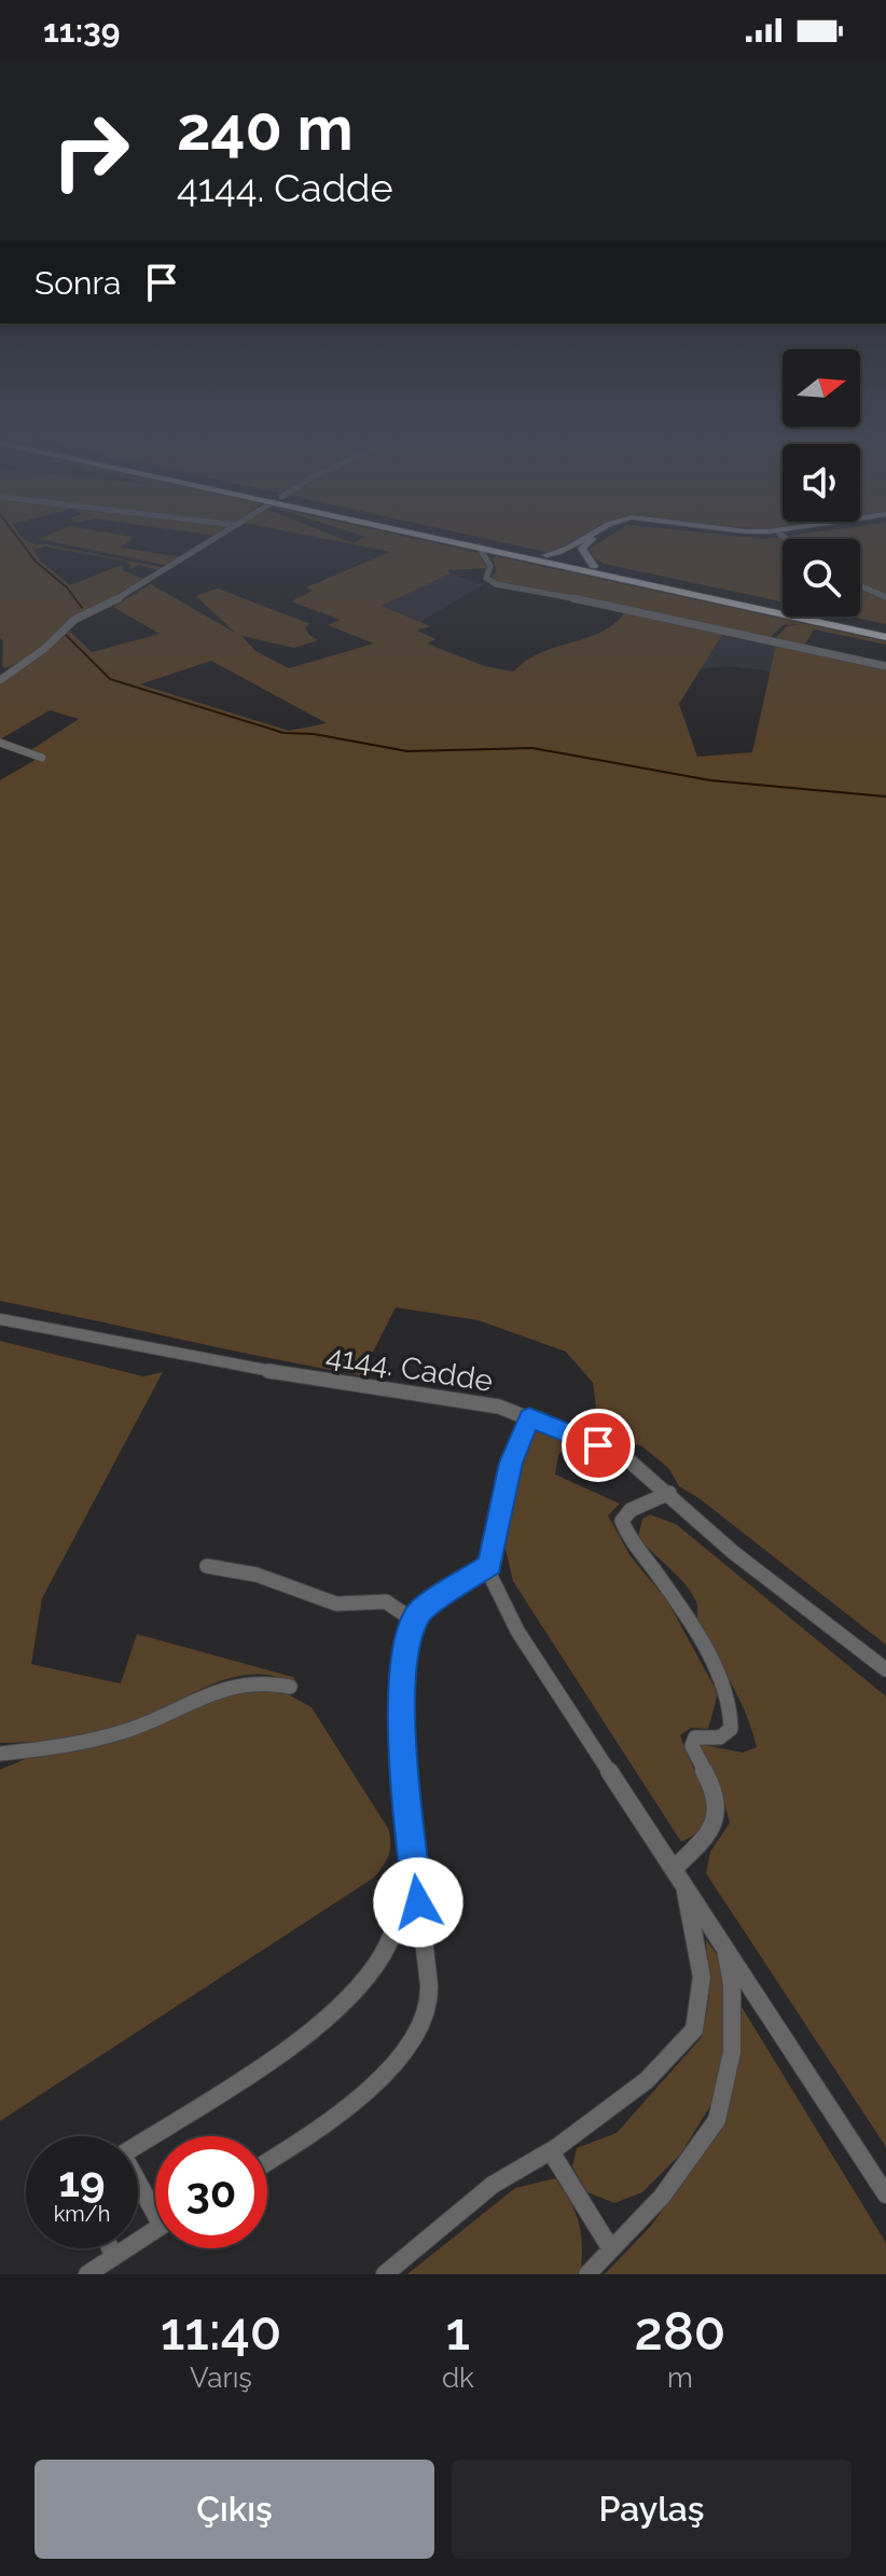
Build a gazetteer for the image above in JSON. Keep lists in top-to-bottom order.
{
  "streets": {
    "street": ["4144. Cadde"]
  },
  "north": "right",
  "page": {
    "status": "11:39",
    "turn": ["240 m", "4144. Cadde"],
    "then": "Sonra",
    "speed": "19 km/h",
    "limit": "30",
    "eta": [
      "11:40",
      "Varış",
      "1",
      "dk",
      "280",
      "m"
    ],
    "buttons": ["Çıkış", "Paylaş"]
  }
}
